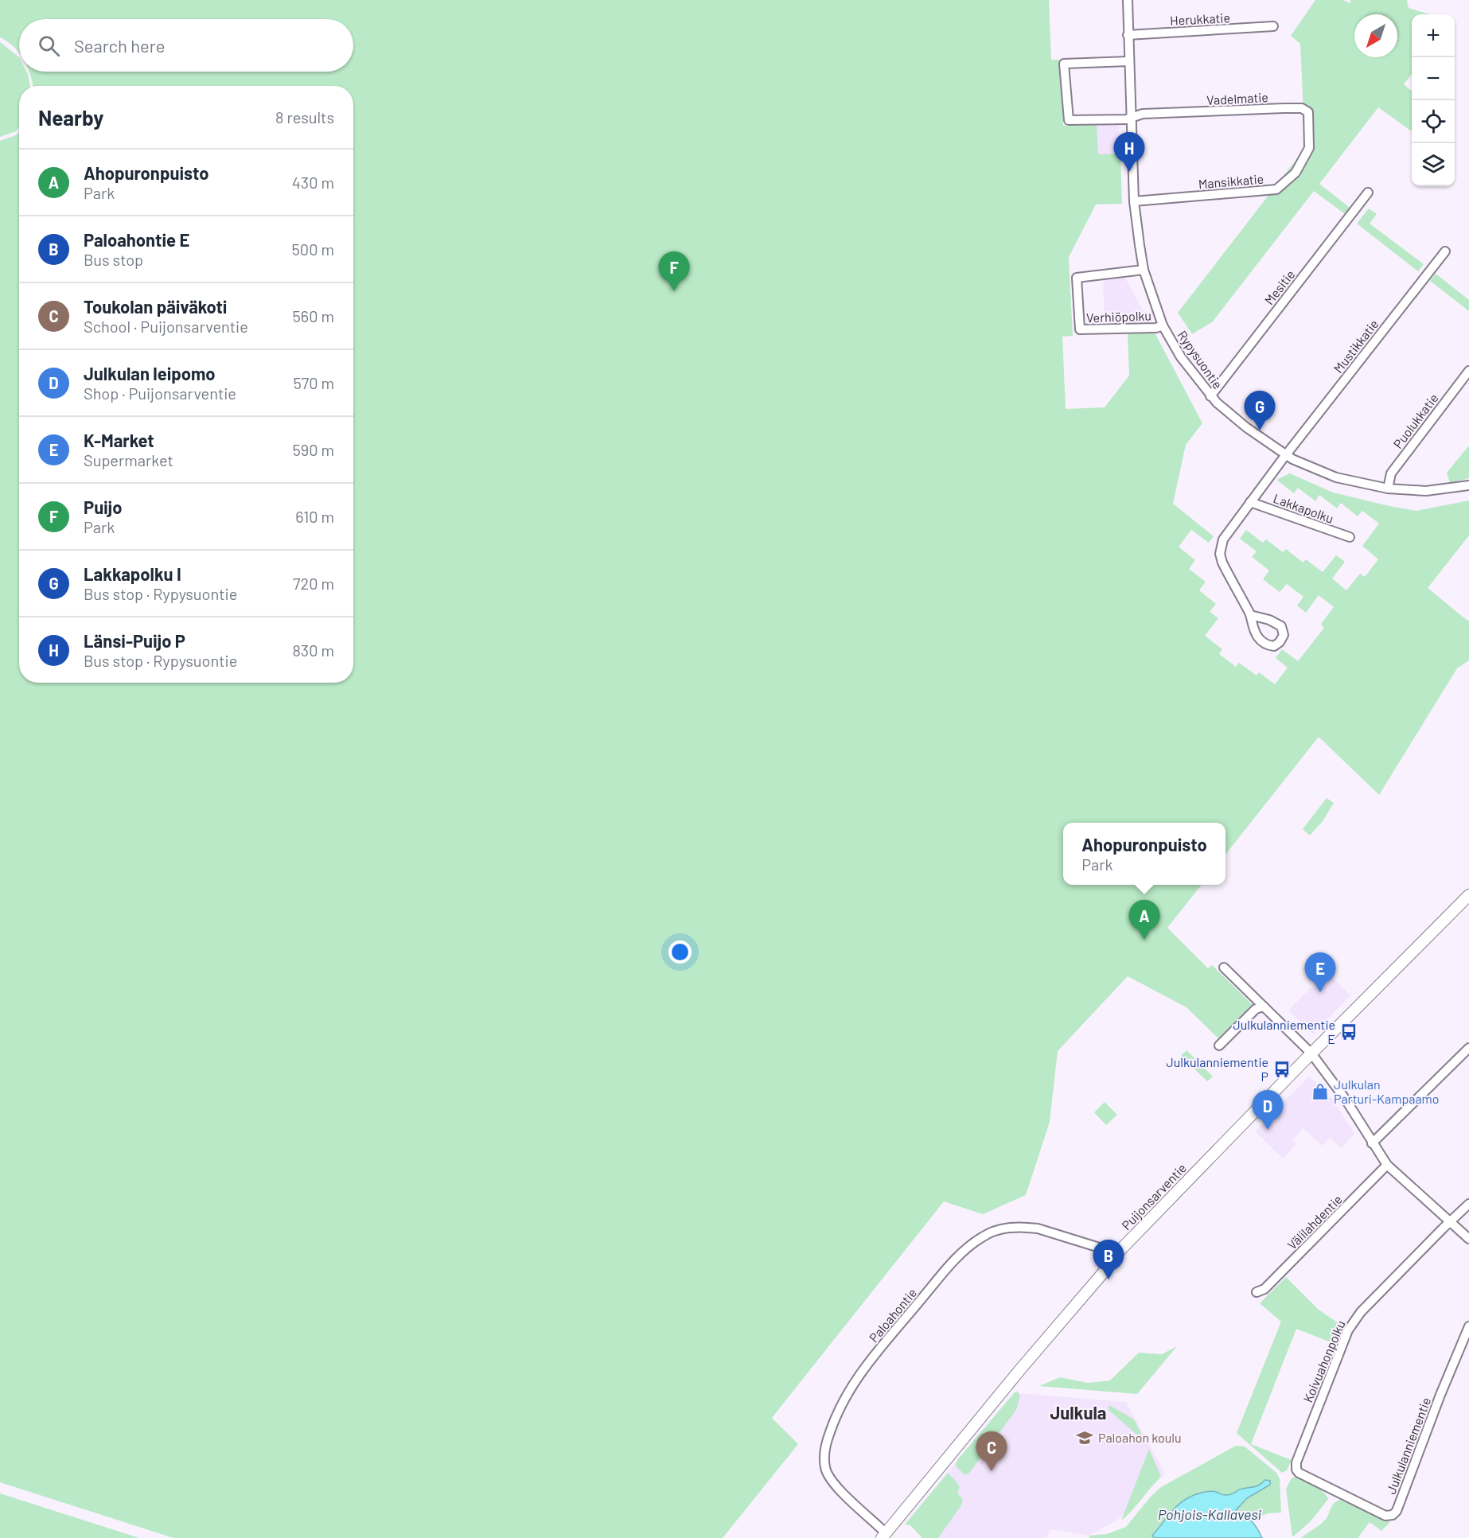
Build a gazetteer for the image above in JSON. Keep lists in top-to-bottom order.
{
  "streets": {
    "main road": ["Puijonsarventie"],
    "street": [
      "Herukkatie",
      "Vadelmatie",
      "Mansikkatie",
      "Mesitie",
      "Verhiöpolku",
      "Mustikkatie",
      "Rypysuontie",
      "Puolukkatie",
      "Lakkapolku",
      "Välilahdentie",
      "Paloahontie",
      "Koivuahonpolku",
      "Julkulanniementie"
    ]
  },
  "crossings": [
    ["Herukkatie", "Rypysuontie"],
    ["Vadelmatie", "Mansikkatie"],
    ["Vadelmatie", "Rypysuontie"],
    ["Mansikkatie", "Rypysuontie"],
    ["Mesitie", "Rypysuontie"],
    ["Verhiöpolku", "Rypysuontie"],
    ["Mustikkatie", "Rypysuontie"],
    ["Mustikkatie", "Lakkapolku"],
    ["Rypysuontie", "Puolukkatie"],
    ["Rypysuontie", "Lakkapolku"],
    ["Puijonsarventie", "Paloahontie"],
    ["Koivuahonpolku", "Julkulanniementie"]
  ],
  "districts": ["Julkula"],
  "water": ["Pohjois-Kallavesi"],
  "places": {
    "bus stop": ["Julkulanniementie E", "Julkulanniementie P"],
    "shop": ["Julkulan Parturi-Kampaamo"],
    "school or university": ["Paloahon koulu"]
  },
  "north": "bottom left",
  "page": {
    "map_buttons": ["+", "−"],
    "search": "Search here",
    "heading": ["Nearby", "8 results"],
    "pins": [
      "H",
      "F",
      "G",
      "A",
      "E",
      "D",
      "B",
      "C"
    ],
    "list": [
      {
        "mark": "A",
        "name": "Ahopuronpuisto",
        "note": "Park",
        "value": "430 m"
      },
      {
        "mark": "B",
        "name": "Paloahontie E",
        "note": "Bus stop",
        "value": "500 m"
      },
      {
        "mark": "C",
        "name": "Toukolan päiväkoti",
        "note": "School · Puijonsarventie",
        "value": "560 m"
      },
      {
        "mark": "D",
        "name": "Julkulan leipomo",
        "note": "Shop · Puijonsarventie",
        "value": "570 m"
      },
      {
        "mark": "E",
        "name": "K-Market",
        "note": "Supermarket",
        "value": "590 m"
      },
      {
        "mark": "F",
        "name": "Puijo",
        "note": "Park",
        "value": "610 m"
      },
      {
        "mark": "G",
        "name": "Lakkapolku I",
        "note": "Bus stop · Rypysuontie",
        "value": "720 m"
      },
      {
        "mark": "H",
        "name": "Länsi-Puijo P",
        "note": "Bus stop · Rypysuontie",
        "value": "830 m"
      }
    ],
    "popup": ["Ahopuronpuisto", "Park"]
  }
}
